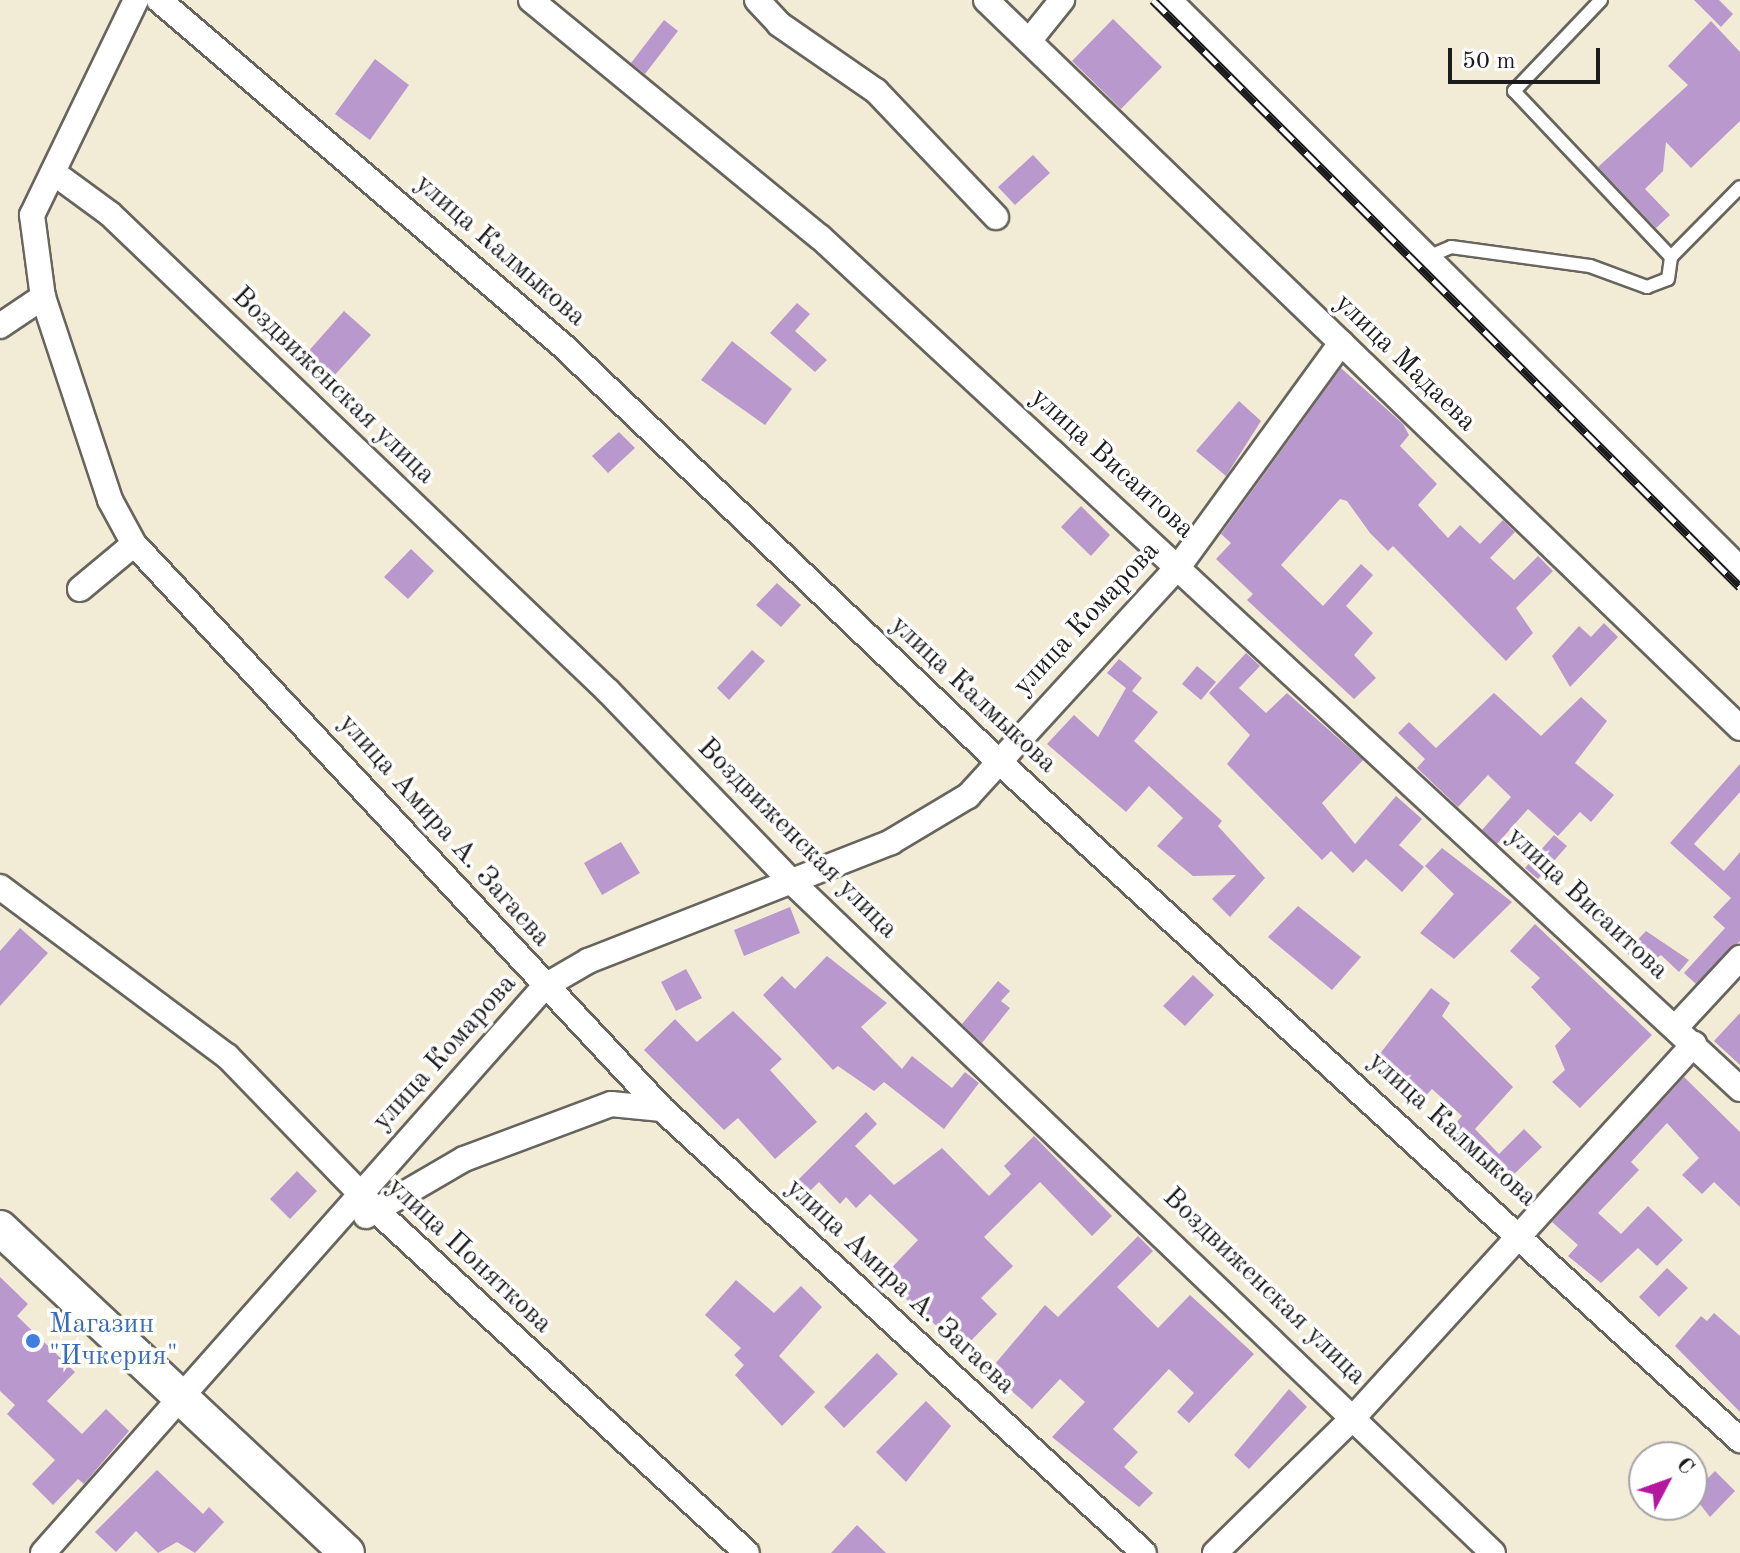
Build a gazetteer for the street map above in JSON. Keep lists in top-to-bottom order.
{
  "streets": {
    "street": [
      "улица Калмыкова",
      "улица Мадаева",
      "Воздвиженская улица",
      "улица Висаитова",
      "улица Комарова",
      "улица Амира А. Загаева",
      "улица Поняткова"
    ]
  },
  "crossings": [
    ["улица Калмыкова", "улица Комарова"],
    ["улица Мадаева", "улица Комарова"],
    ["Воздвиженская улица", "улица Комарова"],
    ["Воздвиженская улица", "улица Амира А. Загаева"],
    ["улица Висаитова", "улица Комарова"],
    ["улица Комарова", "улица Амира А. Загаева"],
    ["улица Комарова", "улица Поняткова"]
  ],
  "places": ["Магазин \"Ичкерия\""],
  "scale_bar": "50 m",
  "north": "top right"
}
